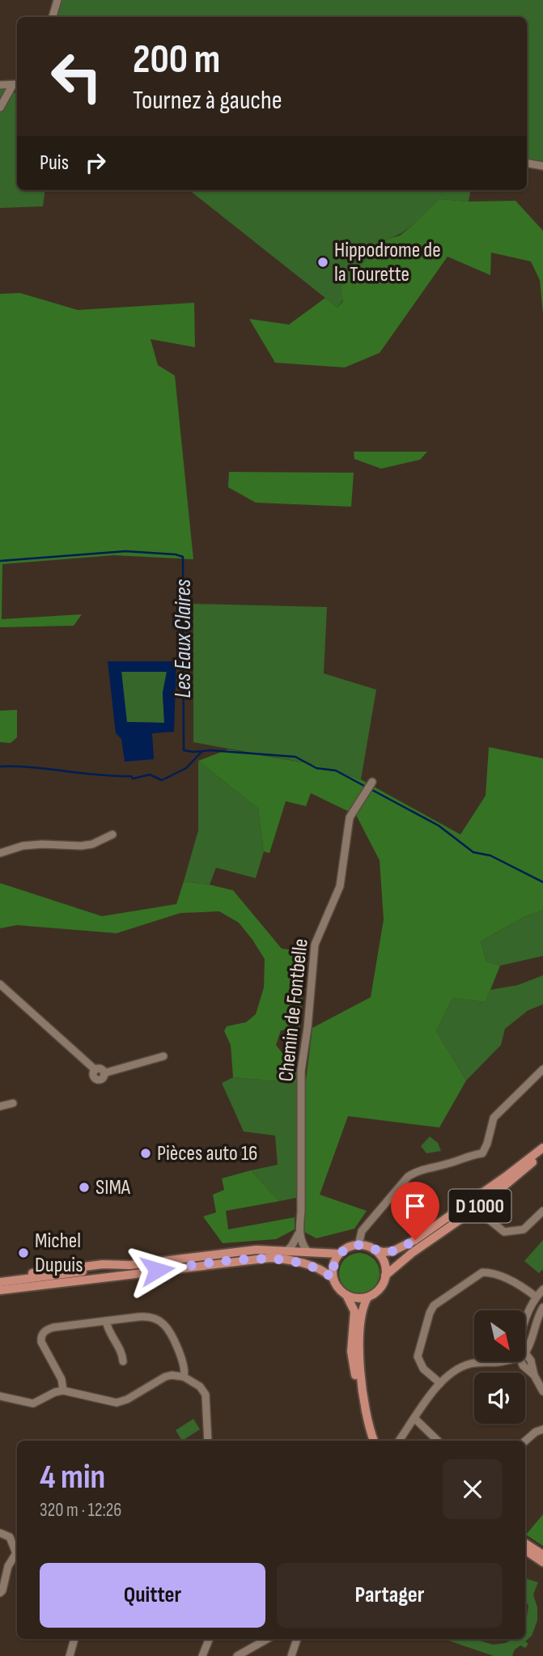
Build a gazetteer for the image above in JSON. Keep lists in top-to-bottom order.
{
  "streets": {
    "main road": ["D 1000"],
    "street": ["Chemin de Fontbelle"]
  },
  "water": ["Les Eaux Claires"],
  "places": [
    "Hippodrome de la Tourette",
    "Pièces auto 16",
    "SIMA",
    "Michel Dupuis"
  ],
  "north": "bottom right",
  "page": {
    "turn": ["200 m", "Tournez à gauche"],
    "then": "Puis",
    "heading": ["4 min", "320 m · 12:26"],
    "buttons": ["Quitter", "Partager"]
  }
}
